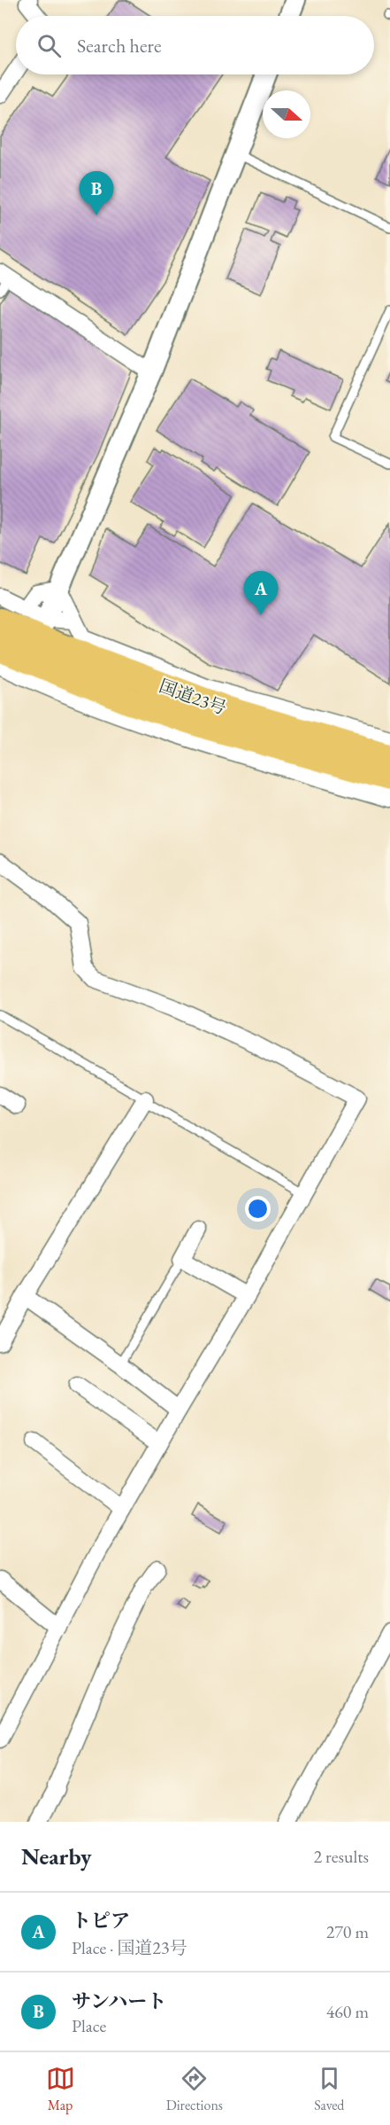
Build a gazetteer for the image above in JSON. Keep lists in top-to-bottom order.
{
  "streets": {
    "highway": ["国道23号"]
  },
  "north": "right",
  "page": {
    "search": "Search here",
    "pins": ["B", "A"],
    "heading": ["Nearby", "2 results"],
    "list": [
      {
        "mark": "A",
        "name": "トピア",
        "note": "Place · 国道23号",
        "value": "270 m"
      },
      {
        "mark": "B",
        "name": "サンハート",
        "note": "Place",
        "value": "460 m"
      }
    ],
    "nav": ["Map", "Directions", "Saved"]
  }
}
